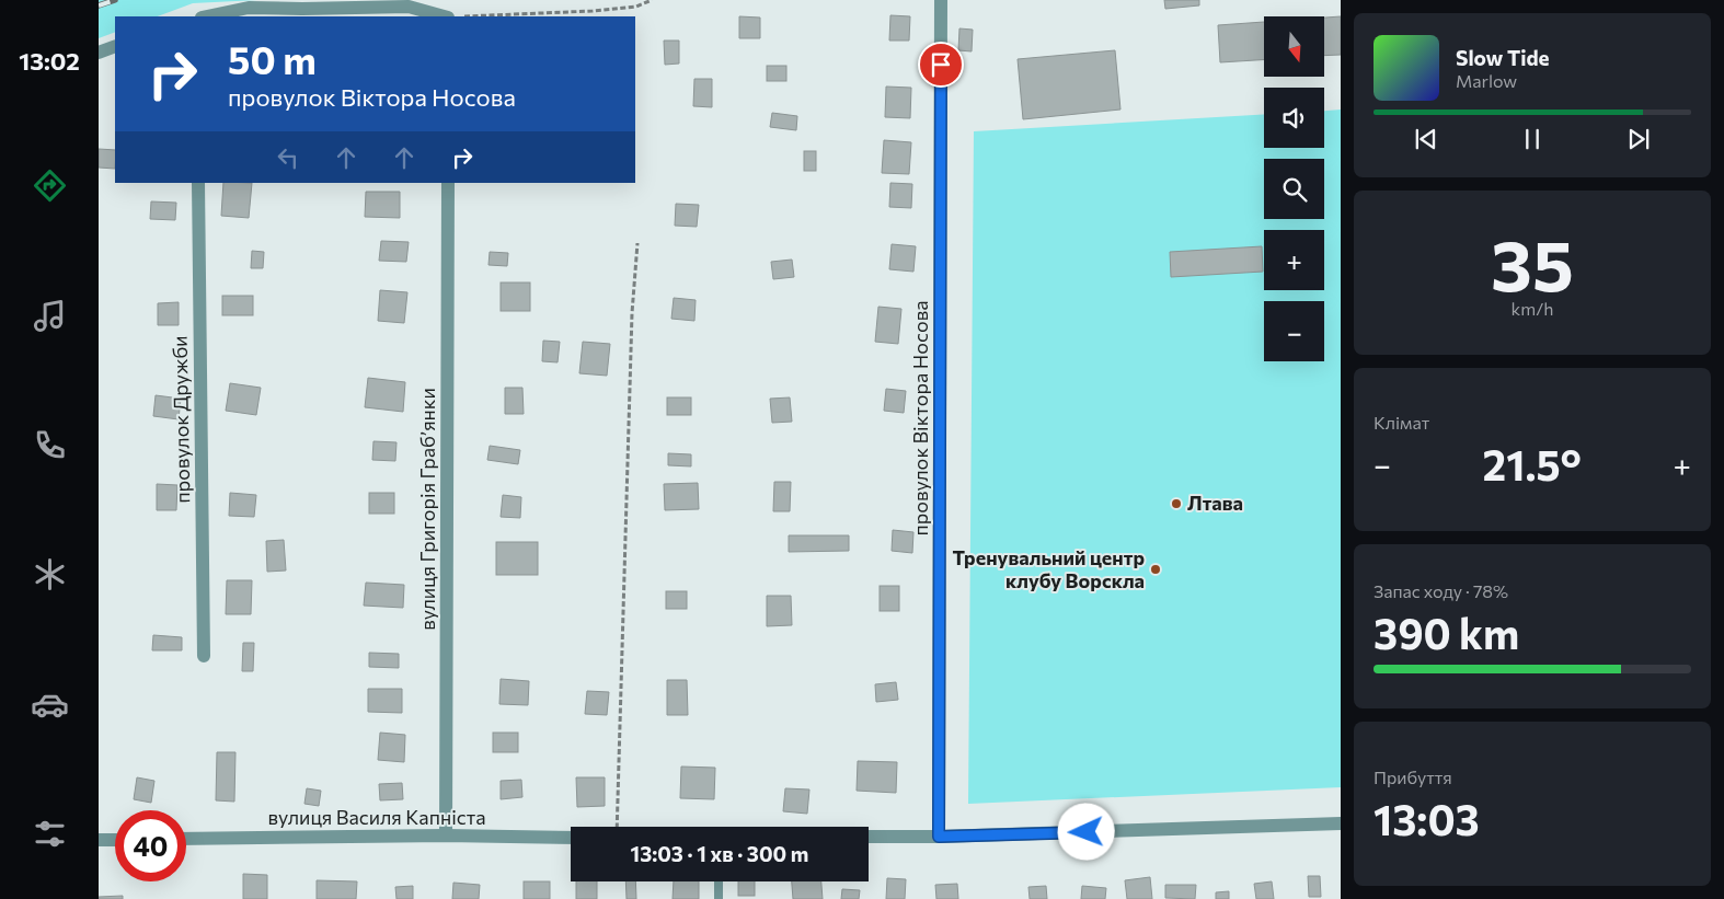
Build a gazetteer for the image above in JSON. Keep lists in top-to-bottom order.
{
  "streets": {
    "street": [
      "провулок Віктора Носова",
      "провулок Дружби",
      "вулиця Григорія Грабʼянки",
      "вулиця Василя Капніста"
    ]
  },
  "crossings": [
    ["вулиця Григорія Грабʼянки", "вулиця Василя Капніста"]
  ],
  "places": ["Лтава", "Тренувальний центр клубу Ворскла"],
  "north": "bottom",
  "page": {
    "tabs": "13:02",
    "map_buttons": ["+", "−"],
    "turn": ["50 m", "провулок Віктора Носова"],
    "song": ["Slow Tide", "Marlow"],
    "tile": [
      ["35", "km/h"],
      "Клімат",
      ["Запас ходу · 78%", "390 km"],
      ["Прибуття", "13:03"]
    ],
    "heat": ["−", "21.5°", "+"],
    "limit": "40",
    "trip": "13:03 · 1 хв · 300 m"
  }
}
